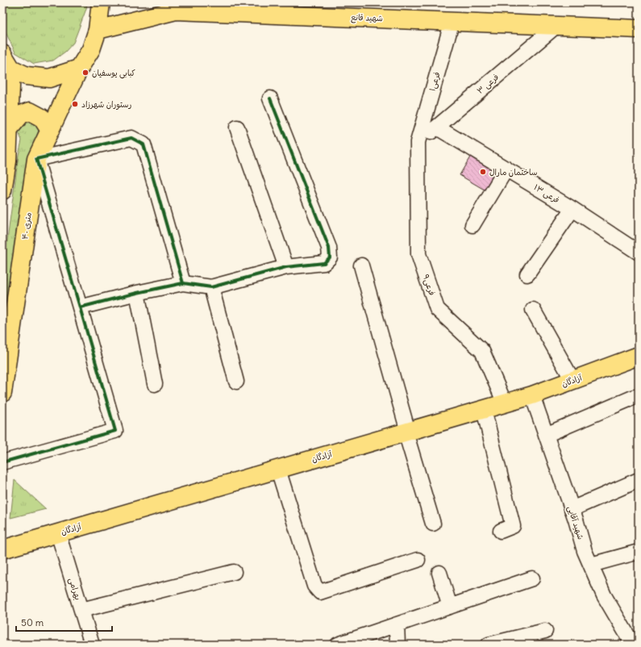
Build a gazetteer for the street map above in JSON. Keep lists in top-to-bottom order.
{
  "streets": {
    "main road": ["شهید قانع", "۴۰ متری", "آزادگان"],
    "street": [
      "فرعی۱",
      "فرعی ۳",
      "فرعی ۱۳",
      "فرعی۹",
      "شهید آقایی",
      "بهرامی"
    ]
  },
  "crossings": [
    ["شهید قانع", "فرعی۱"],
    ["شهید قانع", "فرعی ۳"],
    ["شهید قانع", "۴۰ متری"],
    ["فرعی۱", "فرعی ۳"],
    ["فرعی۱", "فرعی۹"],
    ["فرعی ۳", "فرعی ۱۳"],
    ["فرعی ۳", "فرعی۹"],
    ["فرعی۹", "آزادگان"],
    ["آزادگان", "شهید آقایی"],
    ["آزادگان", "بهرامی"]
  ],
  "places": ["کبابی یوسفیان", "رستوران شهرزاد", "ساختمان مارال"],
  "scale_bar": "50 m"
}
